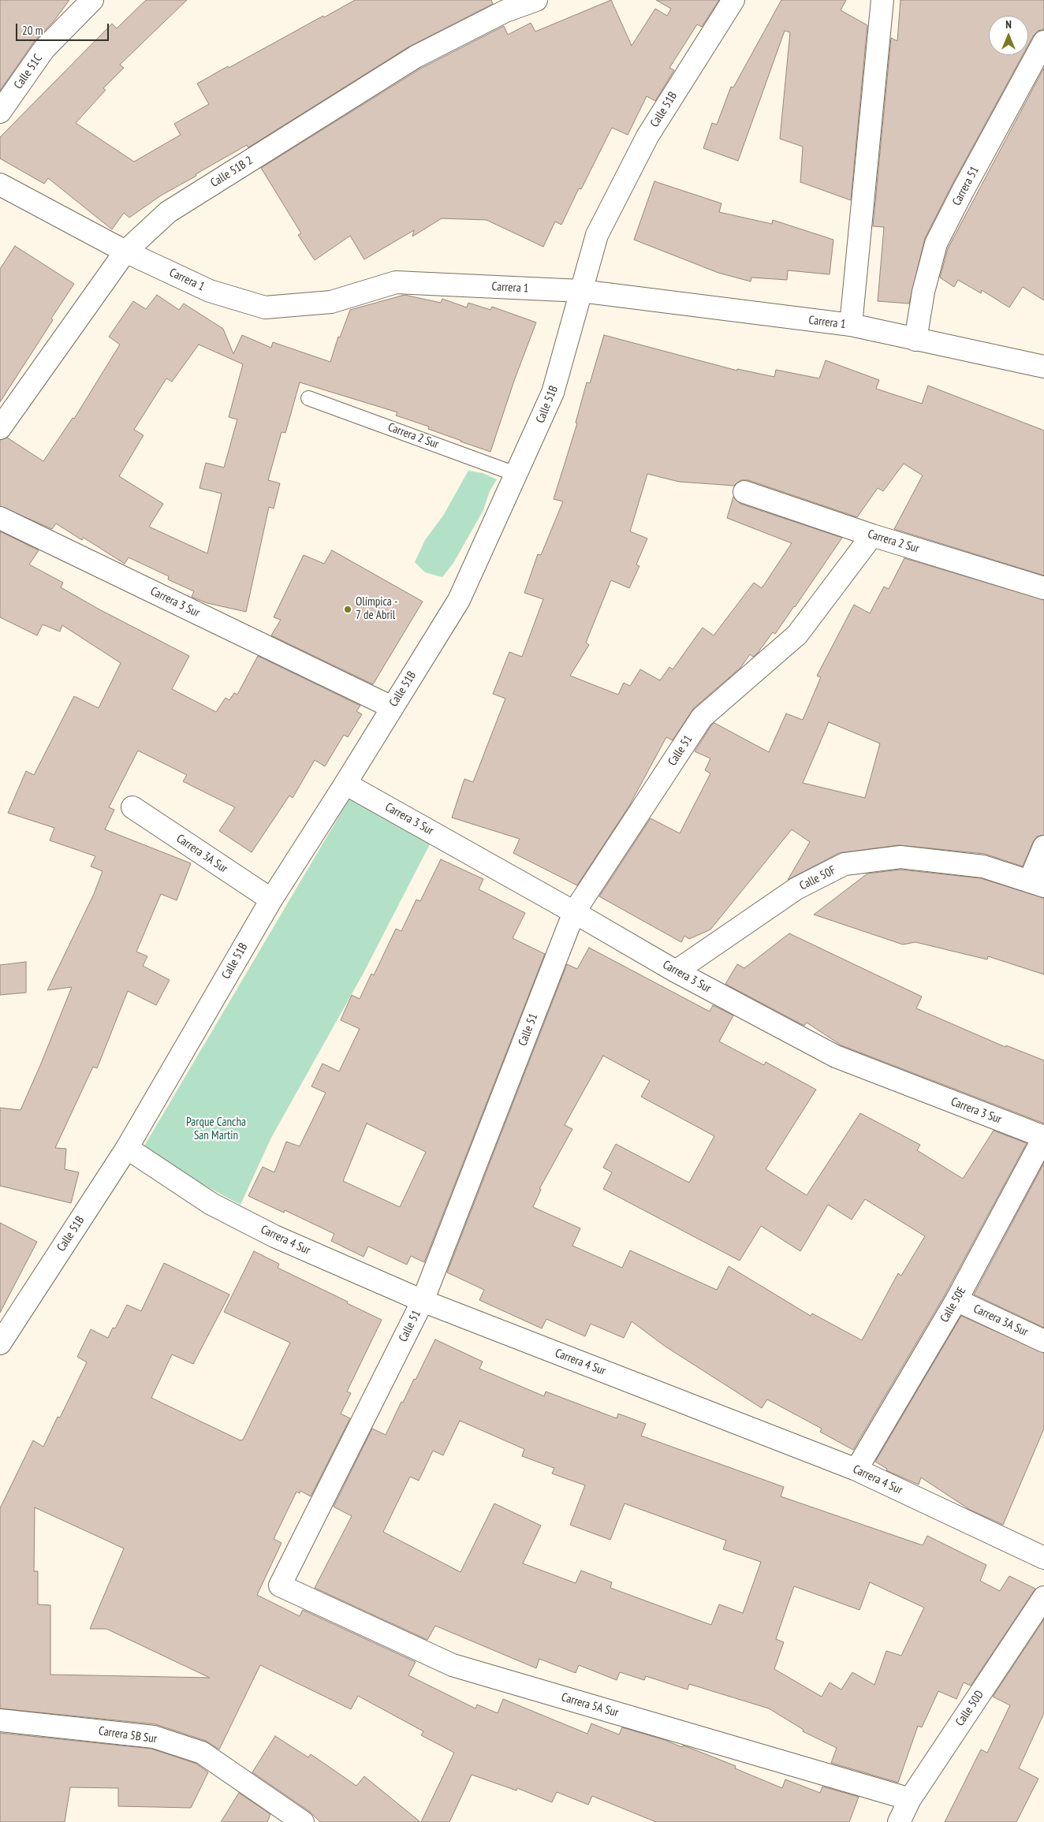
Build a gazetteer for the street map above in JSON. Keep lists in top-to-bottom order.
{
  "streets": {
    "street": [
      "Calle 51C",
      "Calle 51B",
      "Calle 51B 2",
      "Carrera 51",
      "Carrera 1",
      "Carrera 2 Sur",
      "Carrera 3 Sur",
      "Calle 51",
      "Carrera 3A Sur",
      "Calle 50F",
      "Carrera 4 Sur",
      "Calle 50E",
      "Carrera 5A Sur",
      "Calle 50D",
      "Carrera 5B Sur"
    ]
  },
  "crossings": [
    ["Calle 51B", "Carrera 1"],
    ["Calle 51B", "Carrera 2 Sur"],
    ["Calle 51B", "Carrera 3 Sur"],
    ["Calle 51B", "Carrera 3A Sur"],
    ["Calle 51B", "Carrera 4 Sur"],
    ["Calle 51B 2", "Carrera 1"],
    ["Carrera 51", "Carrera 1"],
    ["Carrera 2 Sur", "Calle 51"],
    ["Carrera 3 Sur", "Calle 51"],
    ["Carrera 3 Sur", "Calle 50F"],
    ["Carrera 3 Sur", "Calle 50E"],
    ["Calle 51", "Carrera 4 Sur"],
    ["Calle 51", "Carrera 5A Sur"],
    ["Carrera 3A Sur", "Calle 50E"],
    ["Carrera 4 Sur", "Calle 50E"],
    ["Carrera 5A Sur", "Calle 50D"]
  ],
  "parks": ["Parque Cancha San Martin"],
  "places": ["Olímpica - 7 de Abril"],
  "scale_bar": "20 m",
  "north": "top"
}
